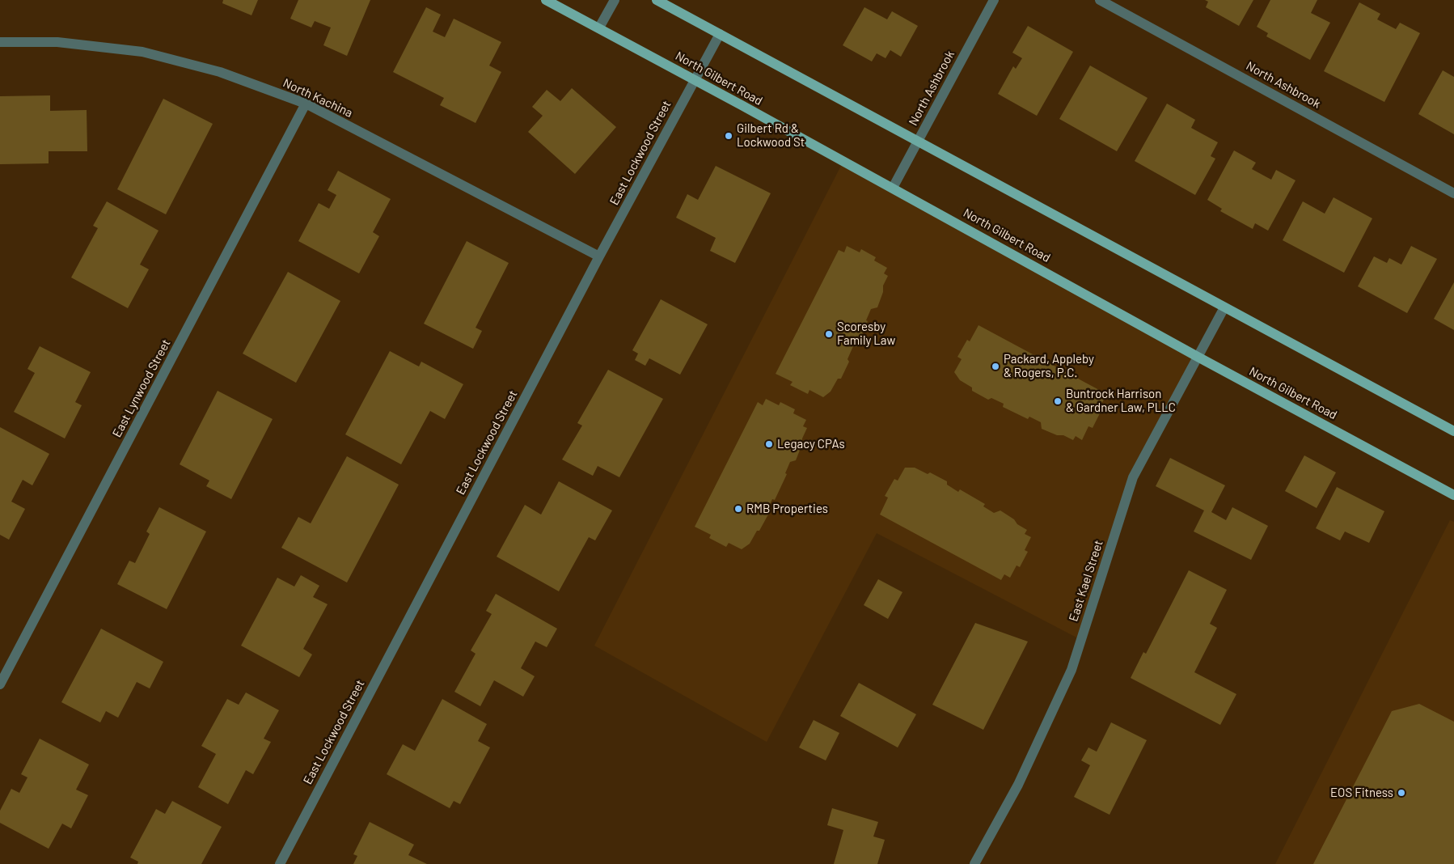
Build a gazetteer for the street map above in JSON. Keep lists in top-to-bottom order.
{
  "streets": {
    "main road": ["North Gilbert Road"],
    "street": [
      "North Ashbrook",
      "North Kachina",
      "East Lockwood Street",
      "East Lynwood Street",
      "East Kael Street"
    ]
  },
  "crossings": [
    ["North Gilbert Road", "North Ashbrook"],
    ["North Gilbert Road", "East Lockwood Street"],
    ["North Gilbert Road", "East Kael Street"],
    ["North Kachina", "East Lockwood Street"],
    ["North Kachina", "East Lynwood Street"]
  ],
  "places": [
    "Gilbert Rd & Lockwood St",
    "Scoresby Family Law",
    "Packard, Appleby & Rogers, P.C.",
    "Buntrock Harrison & Gardner Law, PLLC",
    "Legacy CPAs",
    "RMB Properties",
    "EOS Fitness"
  ]
}
